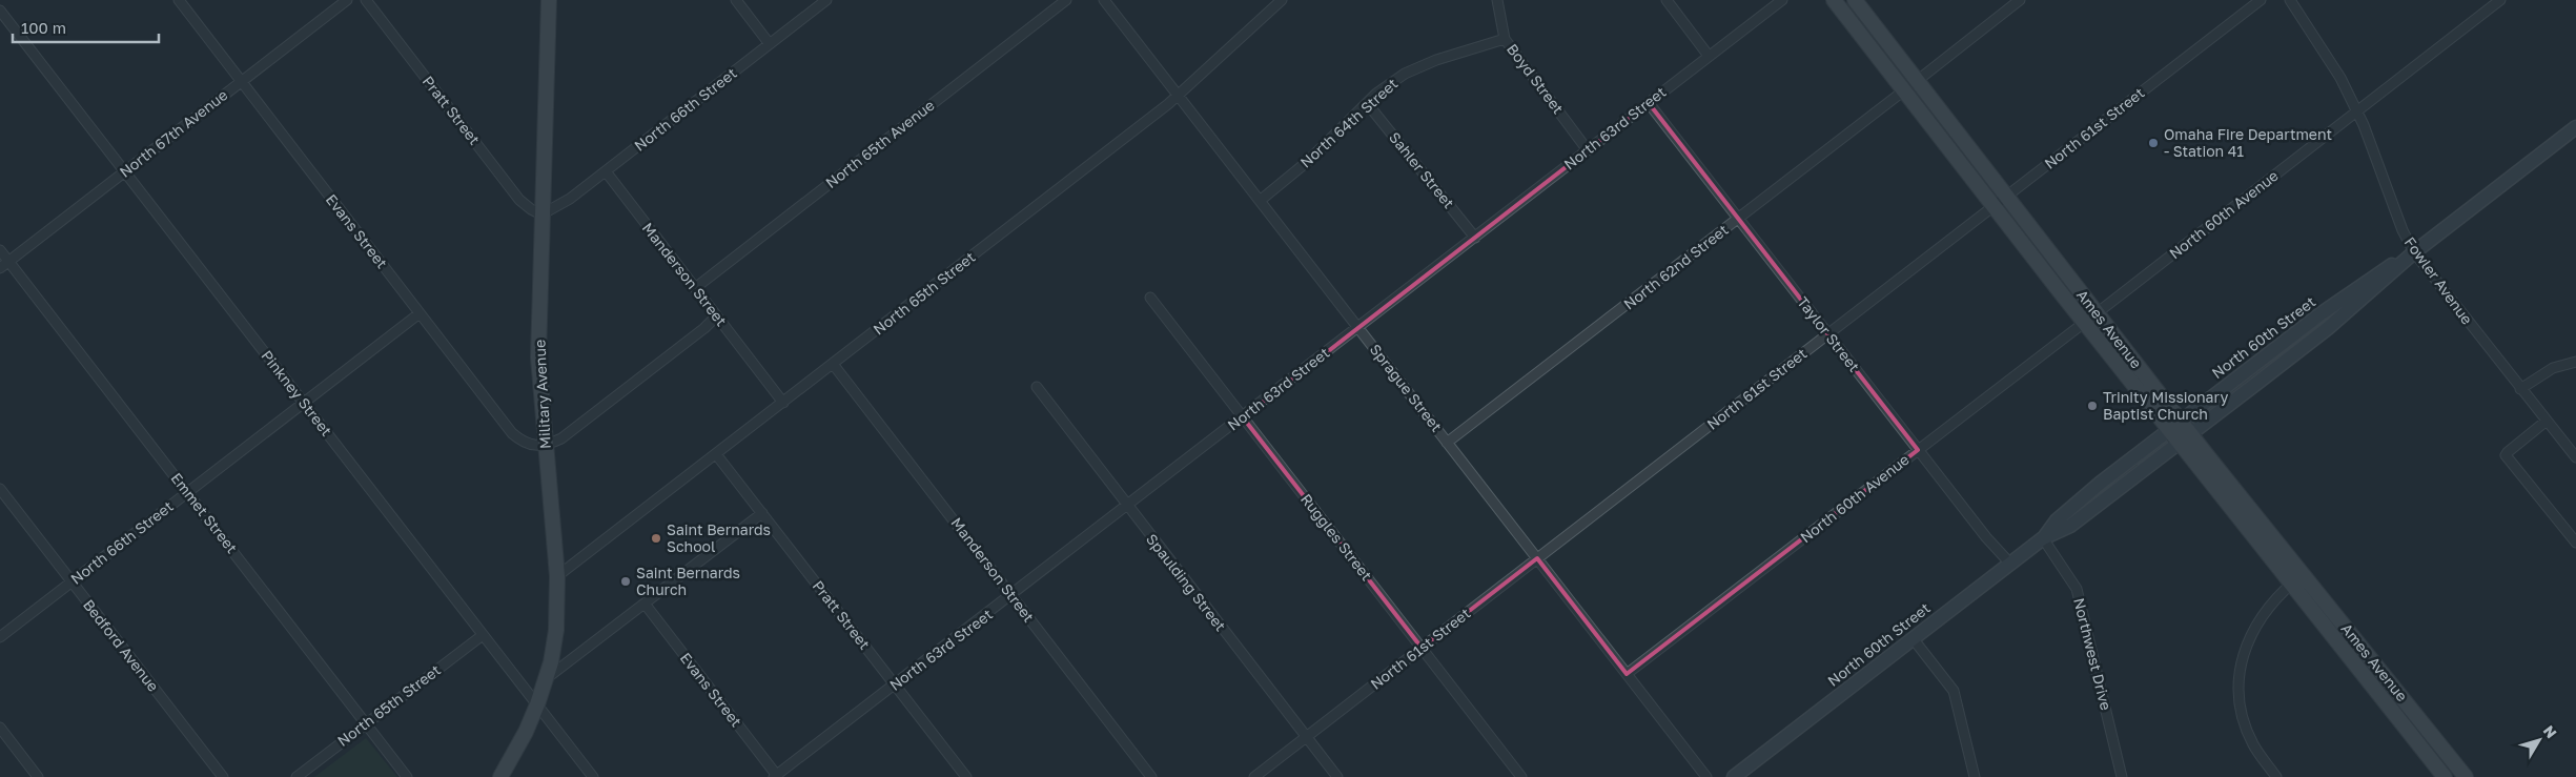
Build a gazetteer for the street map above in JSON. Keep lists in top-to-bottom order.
{
  "streets": {
    "main road": ["Ames Avenue", "North 60th Street", "Military Avenue"],
    "street": [
      "Boyd Street",
      "North 66th Street",
      "Pratt Street",
      "North 64th Street",
      "North 63rd Street",
      "North 61st Street",
      "North 67th Avenue",
      "North 65th Avenue",
      "Sahler Street",
      "North 60th Avenue",
      "Evans Street",
      "North 62nd Street",
      "Manderson Street",
      "Fowler Avenue",
      "North 65th Street",
      "Taylor Street",
      "Sprague Street",
      "Pinkney Street",
      "Emmet Street",
      "Ruggles Street",
      "Spaulding Street",
      "Bedford Avenue",
      "Northwest Drive"
    ]
  },
  "crossings": [
    ["Boyd Street", "North 64th Street"],
    ["Boyd Street", "North 63rd Street"],
    ["North 66th Street", "Pratt Street"],
    ["North 66th Street", "Evans Street"],
    ["North 66th Street", "Manderson Street"],
    ["North 66th Street", "Pinkney Street"],
    ["North 66th Street", "Military Avenue"],
    ["North 66th Street", "Emmet Street"],
    ["North 66th Street", "Bedford Avenue"],
    ["Pratt Street", "North 63rd Street"],
    ["Pratt Street", "North 65th Street"],
    ["Pratt Street", "Military Avenue"],
    ["North 64th Street", "Sahler Street"],
    ["North 64th Street", "Sprague Street"],
    ["North 63rd Street", "Sahler Street"],
    ["North 63rd Street", "Evans Street"],
    ["North 63rd Street", "Manderson Street"],
    ["North 63rd Street", "Taylor Street"],
    ["North 63rd Street", "Sprague Street"],
    ["North 63rd Street", "Ruggles Street"],
    ["North 63rd Street", "Spaulding Street"],
    ["North 61st Street", "Ames Avenue"],
    ["North 61st Street", "Taylor Street"],
    ["North 61st Street", "Sprague Street"],
    ["North 61st Street", "Ruggles Street"],
    ["North 61st Street", "Spaulding Street"],
    ["North 67th Avenue", "Evans Street"],
    ["North 67th Avenue", "Pinkney Street"],
    ["North 67th Avenue", "Emmet Street"],
    ["North 65th Avenue", "Manderson Street"],
    ["North 60th Avenue", "Fowler Avenue"],
    ["North 60th Avenue", "Ames Avenue"],
    ["North 60th Avenue", "Taylor Street"],
    ["North 60th Avenue", "Sprague Street"],
    ["Evans Street", "Military Avenue"],
    ["North 62nd Street", "Ames Avenue"],
    ["North 62nd Street", "Taylor Street"],
    ["North 62nd Street", "Sprague Street"],
    ["Manderson Street", "North 65th Street"],
    ["Fowler Avenue", "North 60th Street"],
    ["North 65th Street", "Sprague Street"],
    ["North 65th Street", "Pinkney Street"],
    ["North 65th Street", "Military Avenue"],
    ["North 65th Street", "Emmet Street"],
    ["Ames Avenue", "North 60th Street"],
    ["Taylor Street", "North 60th Street"],
    ["North 60th Street", "Northwest Drive"],
    ["Pinkney Street", "Military Avenue"]
  ],
  "places": [
    "Omaha Fire Department - Station 41",
    "Trinity Missionary Baptist Church",
    "Saint Bernards School",
    "Saint Bernards Church"
  ],
  "scale_bar": "100 m",
  "north": "top right"
}
